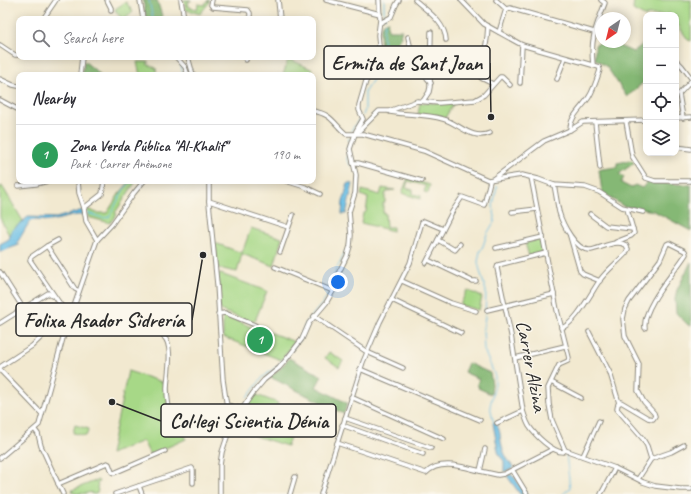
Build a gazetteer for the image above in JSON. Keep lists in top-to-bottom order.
{
  "streets": {
    "street": ["Carrer Alzina"]
  },
  "places": ["Ermita de Sant Joan", "Folixa Asador Sidrería", "Col·legi Scientia Dénia"],
  "north": "bottom left",
  "page": {
    "map_buttons": ["+", "−"],
    "search": "Search here",
    "heading": "Nearby",
    "list": [
      {
        "mark": "1",
        "name": "Zona Verda Pública \"Al-Khalif\"",
        "note": "Park · Carrer Anèmone",
        "value": "190 m"
      }
    ],
    "pins": "1"
  }
}
